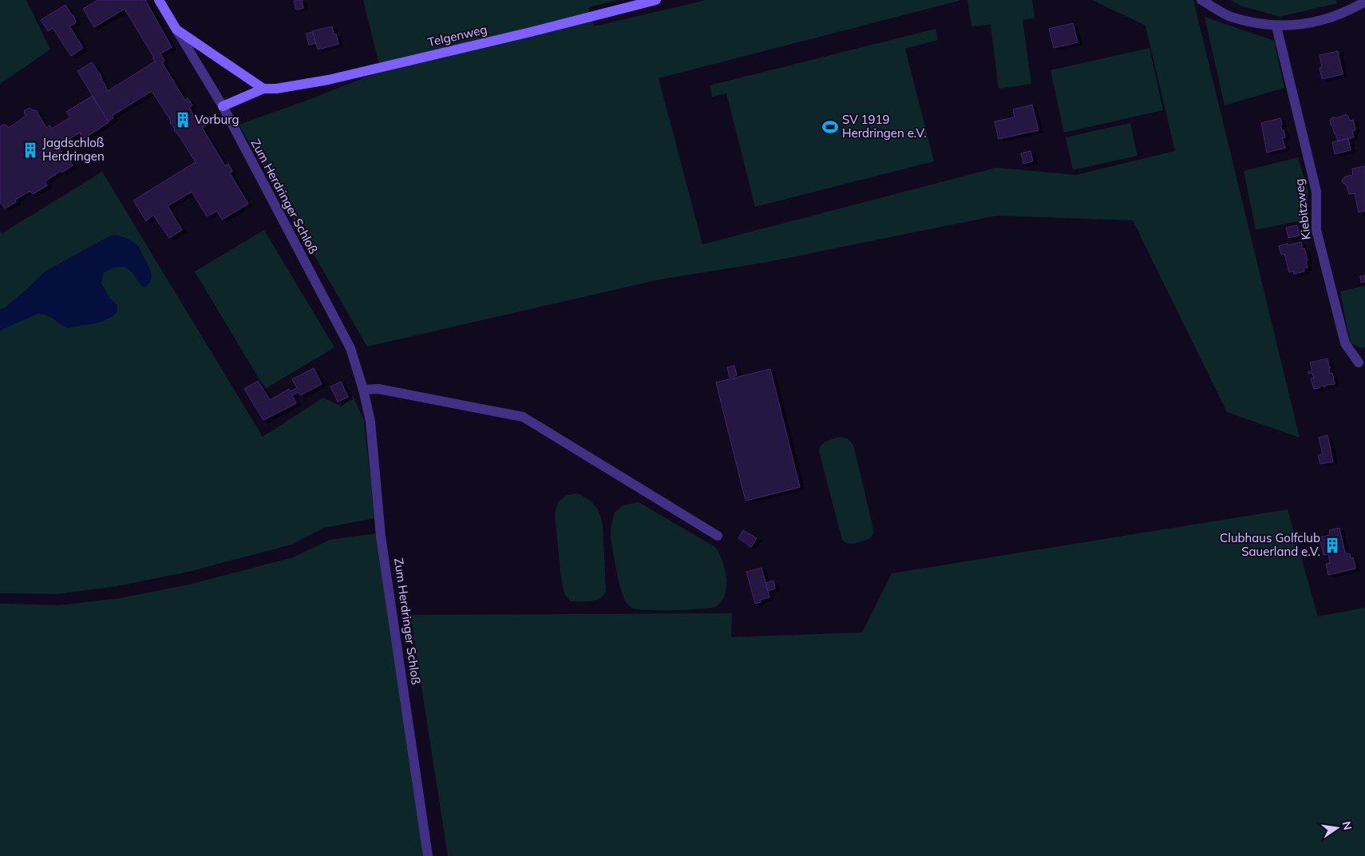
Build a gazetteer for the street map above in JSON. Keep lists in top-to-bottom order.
{
  "streets": {
    "main road": ["Telgenweg", "Zum Herdringer Schloß"],
    "street": ["Kiebitzweg"]
  },
  "crossings": [
    ["Telgenweg", "Zum Herdringer Schloß"]
  ],
  "places": {
    "building": ["Vorburg", "Jagdschloß Herdringen", "Clubhaus Golfclub Sauerland e.V."],
    "sports": ["SV 1919 Herdringen e.V."]
  },
  "north": "right"
}
